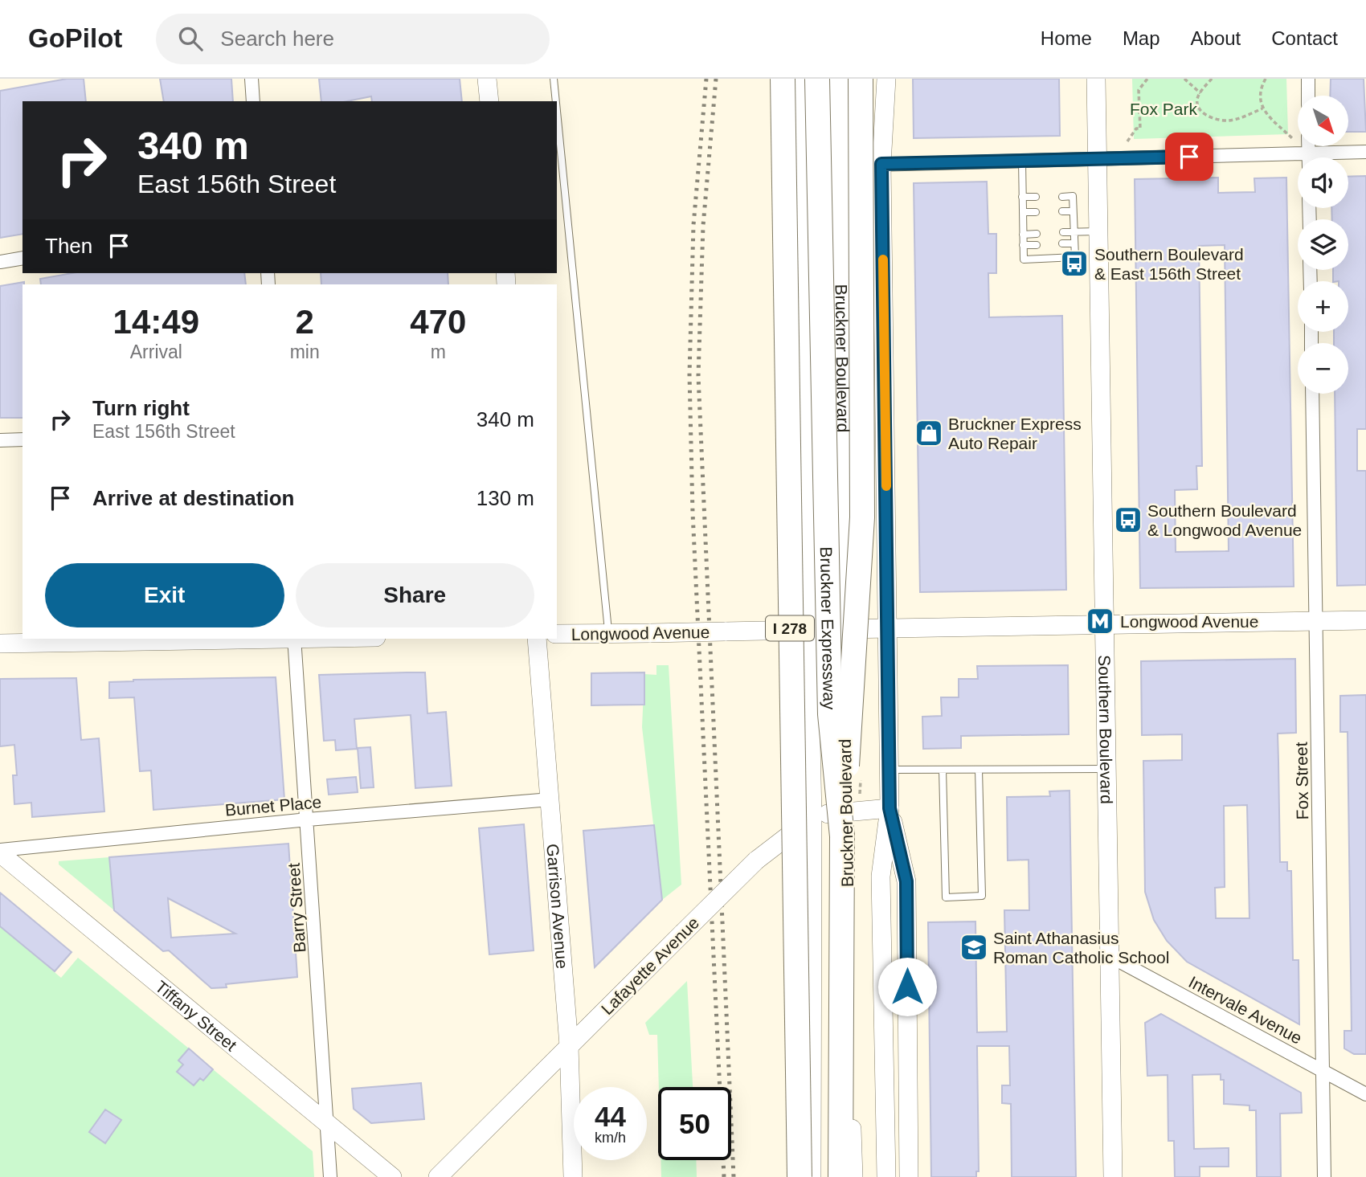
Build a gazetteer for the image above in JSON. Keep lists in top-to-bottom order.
{
  "streets": {
    "highway": ["I 278", "Bruckner Expressway"],
    "main road": [
      "Bruckner Boulevard",
      "Longwood Avenue",
      "Southern Boulevard",
      "Garrison Avenue",
      "Lafayette Avenue",
      "Tiffany Street"
    ],
    "street": [
      "Fox Street",
      "Burnet Place",
      "Barry Street",
      "Intervale Avenue"
    ]
  },
  "crossings": [
    ["Bruckner Boulevard", "Longwood Avenue"],
    ["Bruckner Boulevard", "Lafayette Avenue"],
    ["Longwood Avenue", "Southern Boulevard"],
    ["Longwood Avenue", "Fox Street"],
    ["Southern Boulevard", "Intervale Avenue"],
    ["Fox Street", "Intervale Avenue"],
    ["Burnet Place", "Garrison Avenue"],
    ["Burnet Place", "Barry Street"],
    ["Burnet Place", "Tiffany Street"],
    ["Garrison Avenue", "Lafayette Avenue"],
    ["Barry Street", "Tiffany Street"]
  ],
  "parks": ["Fox Park"],
  "places": {
    "bus stop": ["Southern Boulevard & East 156th Street", "Southern Boulevard & Longwood Avenue"],
    "shop": ["Bruckner Express Auto Repair"],
    "metro station": ["Longwood Avenue"],
    "school or university": ["Saint Athanasius Roman Catholic School"]
  },
  "north": "bottom right",
  "page": {
    "header": "GoPilot",
    "search": "Search here",
    "nav": [
      "Home",
      "Map",
      "About",
      "Contact"
    ],
    "map_buttons": ["+", "−"],
    "turn": ["340 m", "East 156th Street"],
    "then": "Then",
    "eta": [
      "14:49",
      "Arrival",
      "2",
      "min",
      "470",
      "m"
    ],
    "list": [
      {
        "name": "Turn right",
        "note": "East 156th Street",
        "value": "340 m"
      },
      {
        "name": "Arrive at destination",
        "value": "130 m"
      }
    ],
    "buttons": ["Exit", "Share"],
    "speed": "44 km/h",
    "limit": "50"
  }
}
